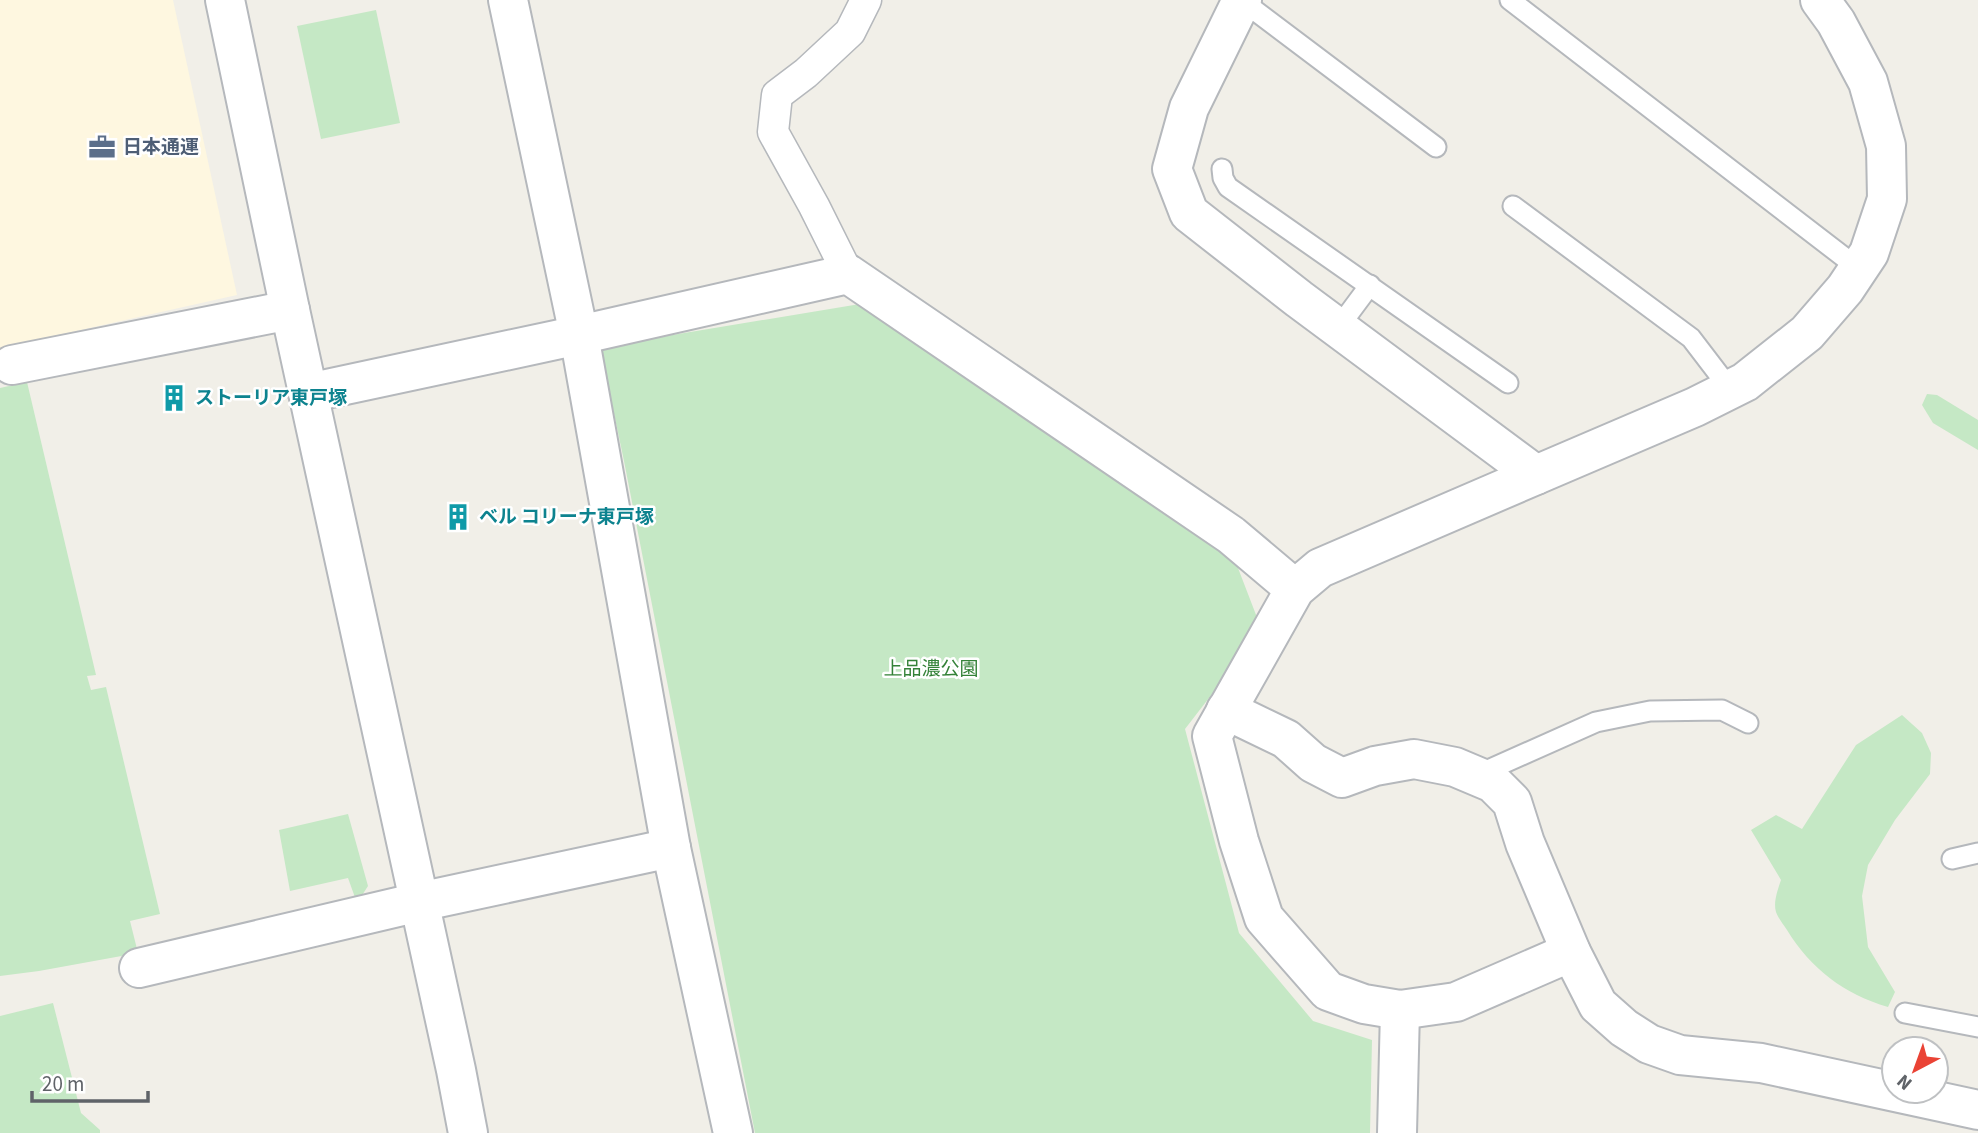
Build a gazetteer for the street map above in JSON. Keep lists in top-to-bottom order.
{
  "parks": ["上品濃公園"],
  "places": {
    "office": ["日本通運"],
    "building": ["ストーリア東戸塚", "ベル コリーナ東戸塚"]
  },
  "scale_bar": "20 m",
  "north": "bottom left"
}
